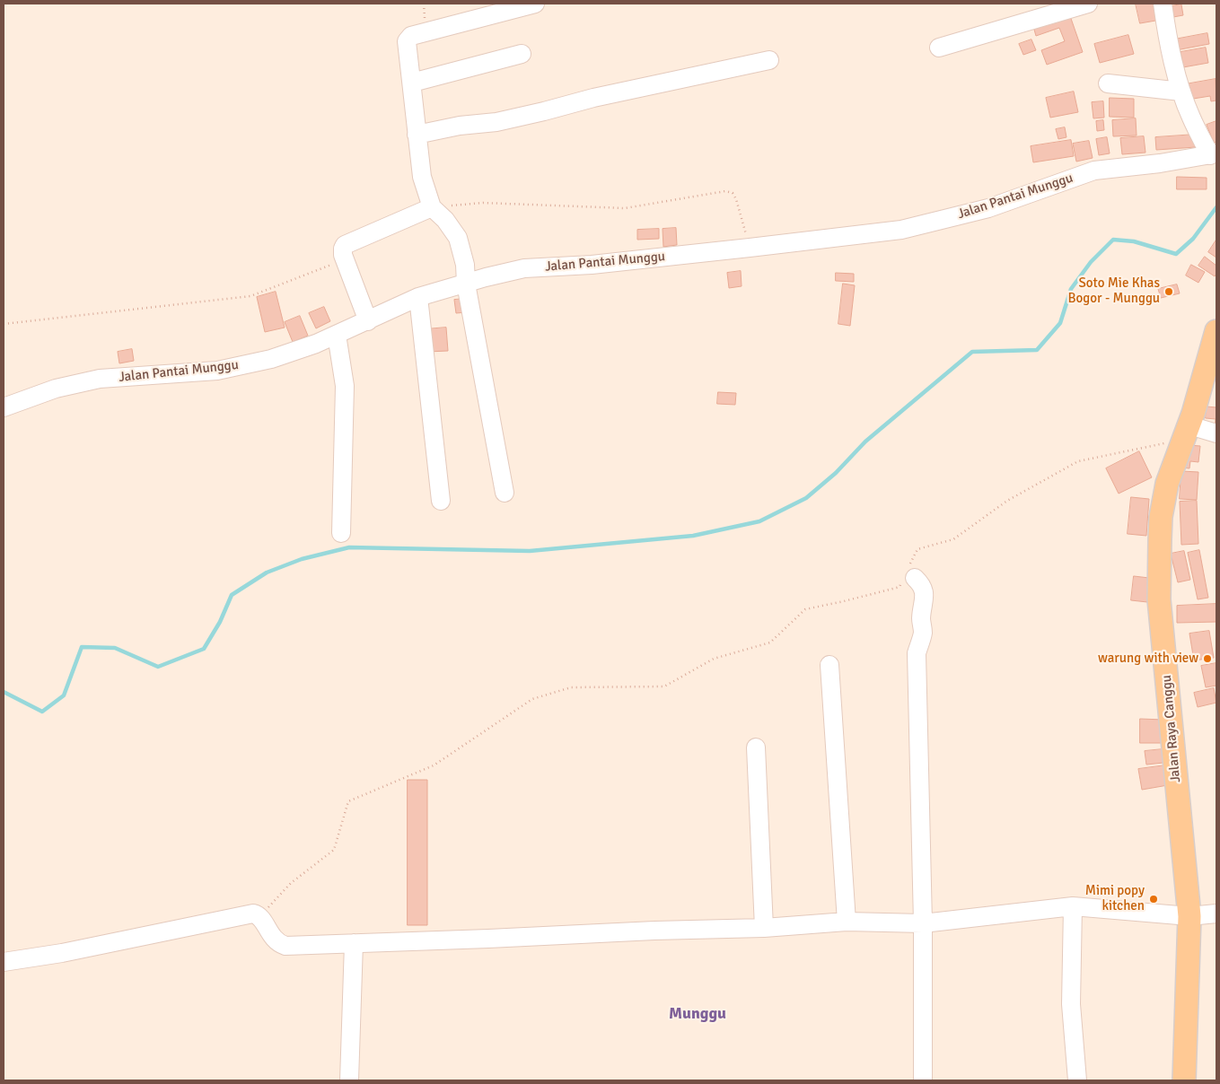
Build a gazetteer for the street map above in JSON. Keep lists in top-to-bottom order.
{
  "streets": {
    "main road": ["Jalan Raya Canggu"],
    "street": ["Jalan Pantai Munggu"]
  },
  "districts": ["Munggu"],
  "places": ["Soto Mie Khas Bogor - Munggu", "warung with view", "Mimi popy kitchen"]
}
